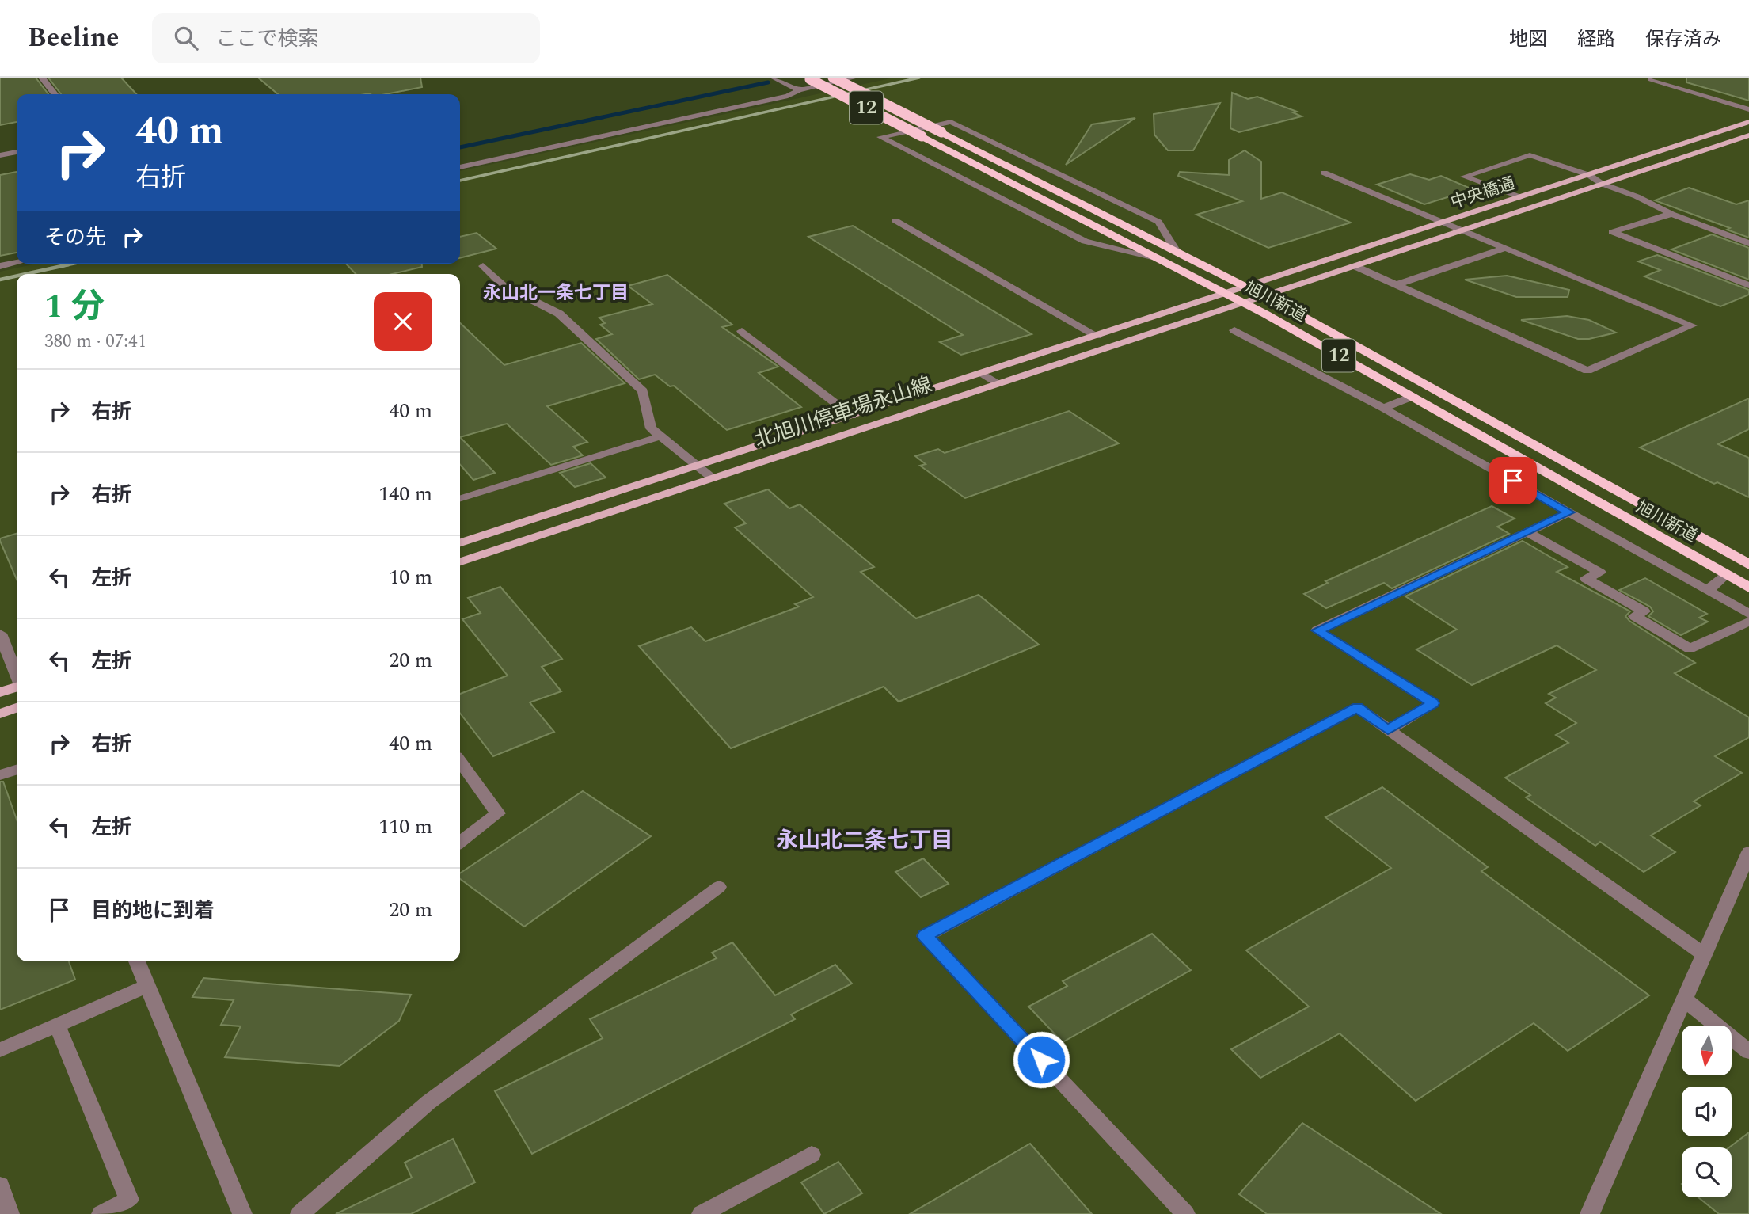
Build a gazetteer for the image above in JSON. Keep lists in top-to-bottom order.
{
  "streets": {
    "highway": ["12", "旭川新道"],
    "main road": ["中央橋通", "北旭川停車場永山線"]
  },
  "crossings": [
    ["中央橋通", "旭川新道"],
    ["中央橋通", "北旭川停車場永山線"],
    ["旭川新道", "北旭川停車場永山線"]
  ],
  "districts": ["永山北一条七丁目", "永山北二条七丁目"],
  "north": "bottom",
  "page": {
    "header": "Beeline",
    "search": "ここで検索",
    "nav": ["地図", "経路", "保存済み"],
    "turn": ["40 m", "右折"],
    "then": "その先",
    "heading": ["1 分", "380 m · 07:41"],
    "list": [
      {
        "name": "右折",
        "value": "40 m"
      },
      {
        "name": "右折",
        "value": "140 m"
      },
      {
        "name": "左折",
        "value": "10 m"
      },
      {
        "name": "左折",
        "value": "20 m"
      },
      {
        "name": "右折",
        "value": "40 m"
      },
      {
        "name": "左折",
        "value": "110 m"
      },
      {
        "name": "目的地に到着",
        "value": "20 m"
      }
    ]
  }
}
